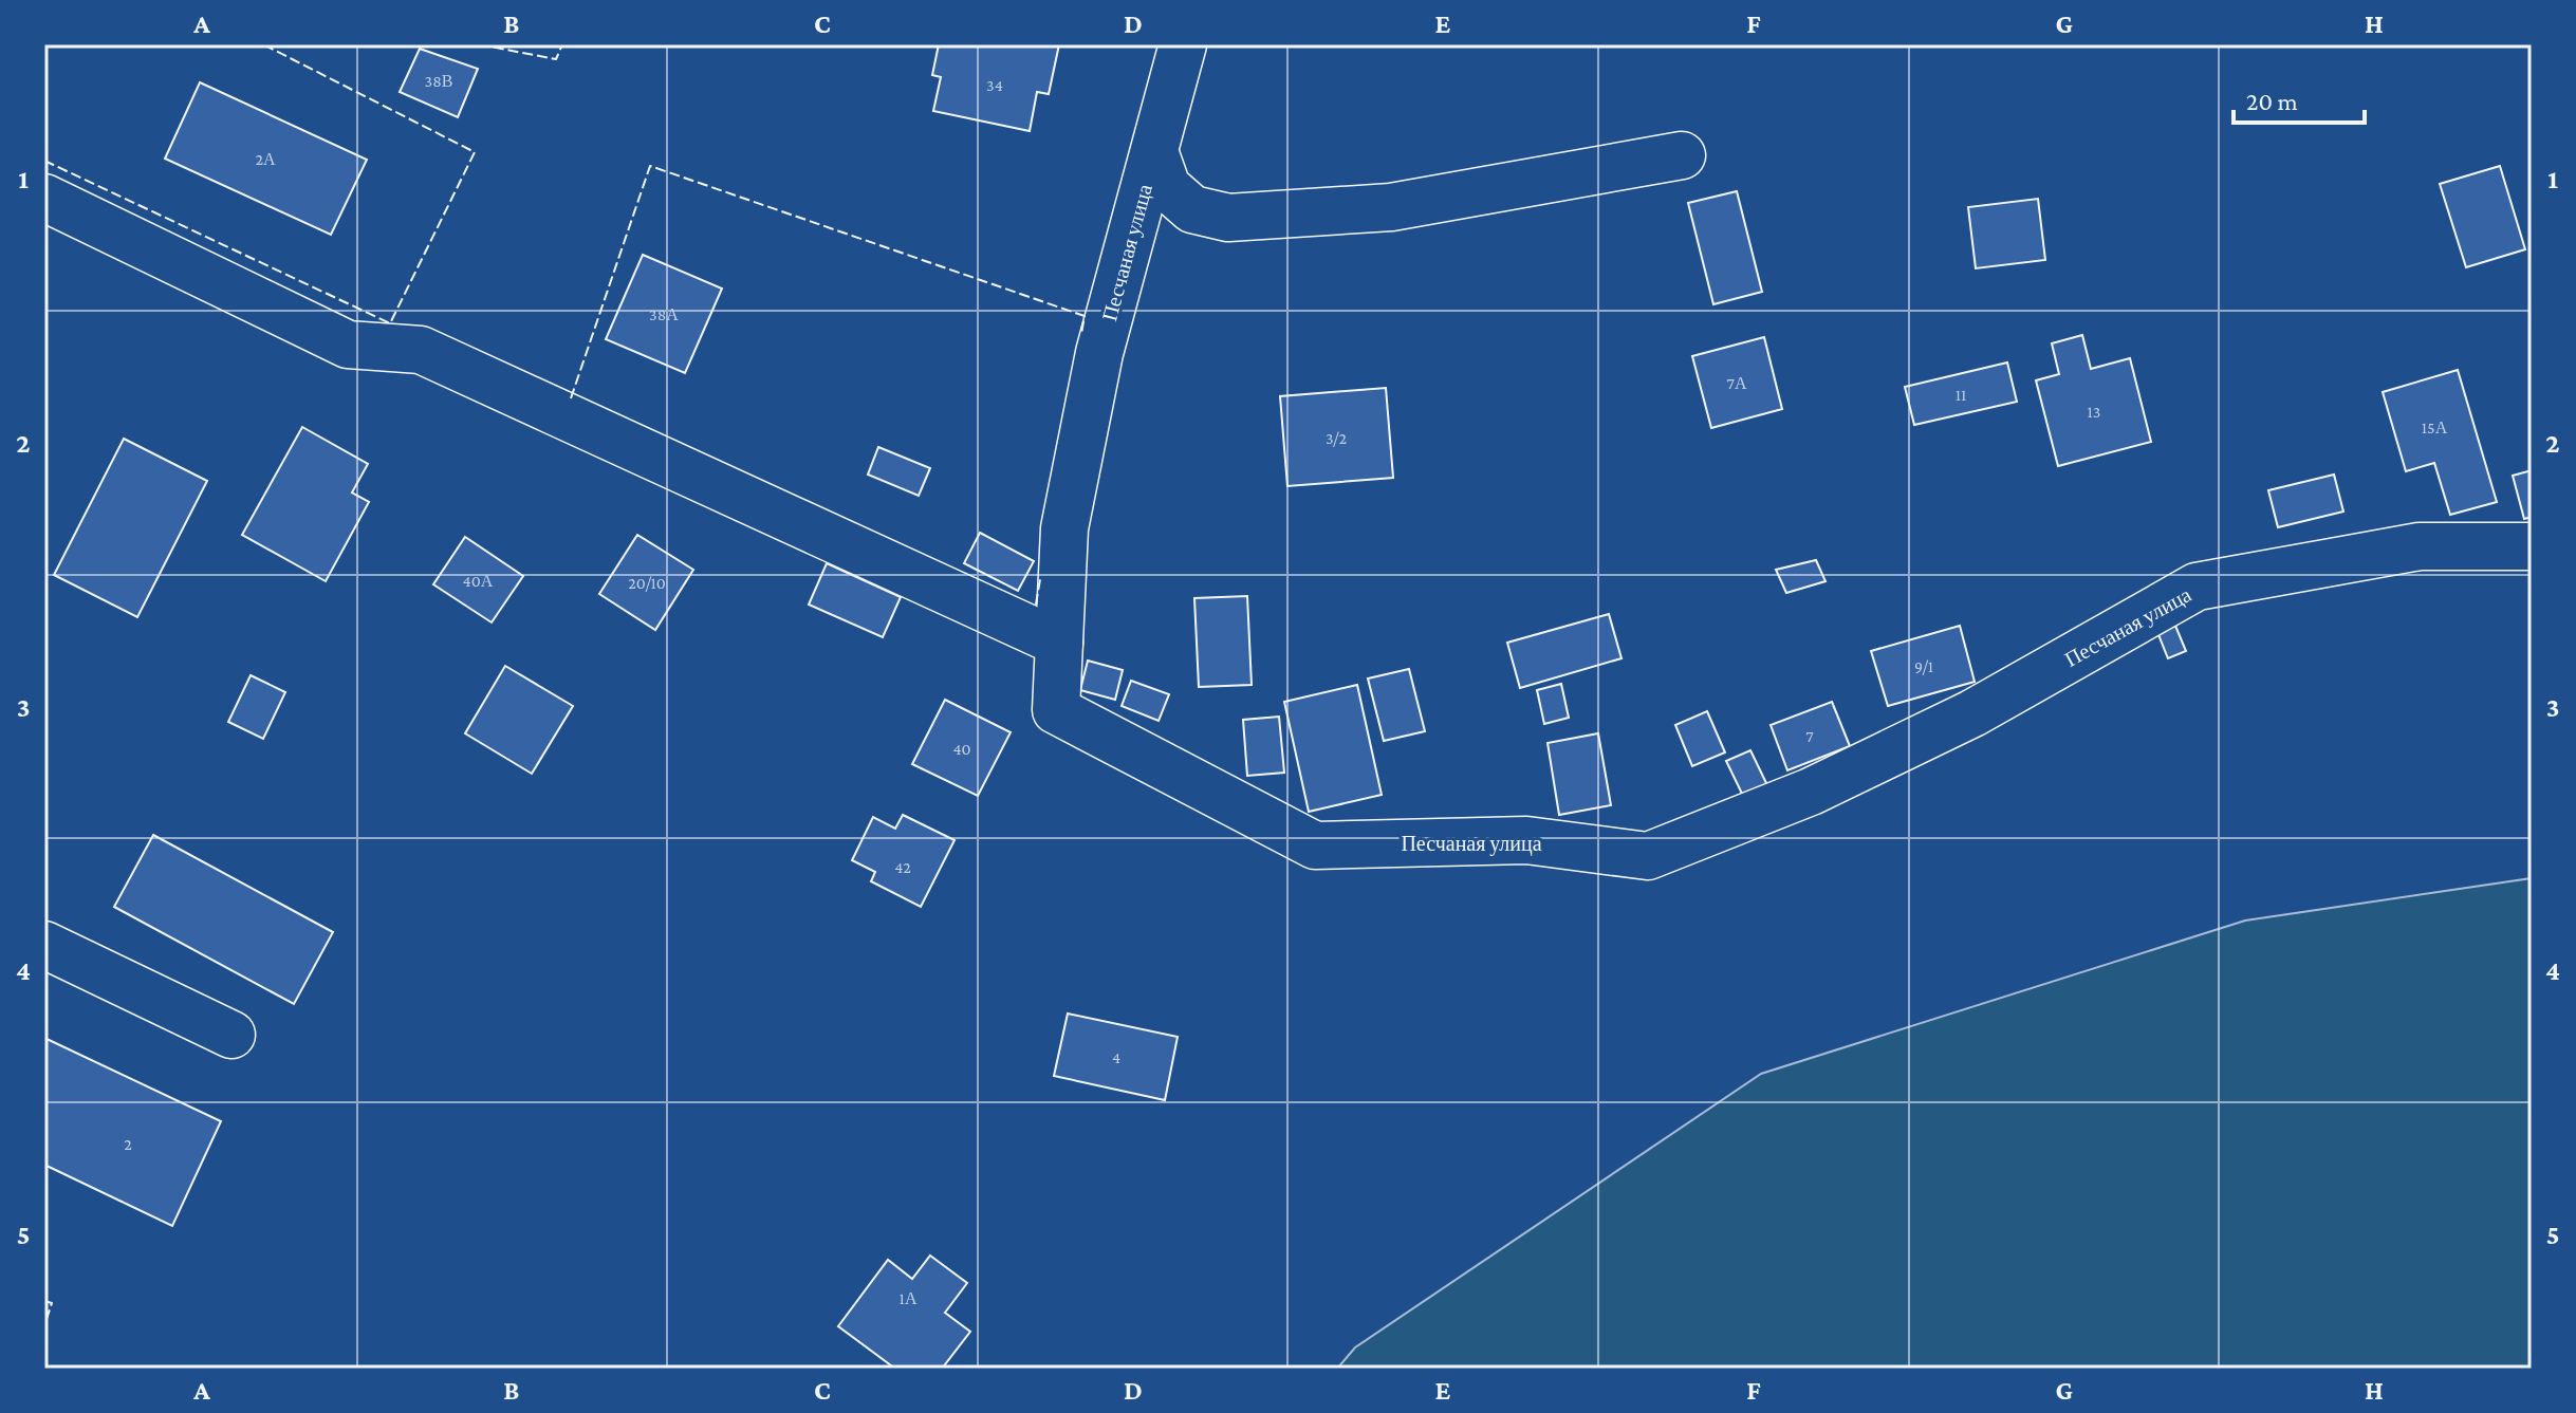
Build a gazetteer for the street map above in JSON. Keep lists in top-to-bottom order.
{
  "streets": {
    "street": ["Песчаная улица"]
  },
  "house_numbers": [
    "38В",
    "34",
    "2А",
    "38А",
    "7А",
    "11",
    "13",
    "15А",
    "3/2",
    "40А",
    "20/10",
    "9/1",
    "7",
    "40",
    "42",
    "4",
    "2",
    "1А"
  ],
  "scale_bar": "20 m",
  "grid": {
    "columns": [
      "A",
      "B",
      "C",
      "D",
      "E",
      "F",
      "G",
      "H"
    ],
    "rows": [
      "1",
      "2",
      "3",
      "4",
      "5"
    ]
  }
}
